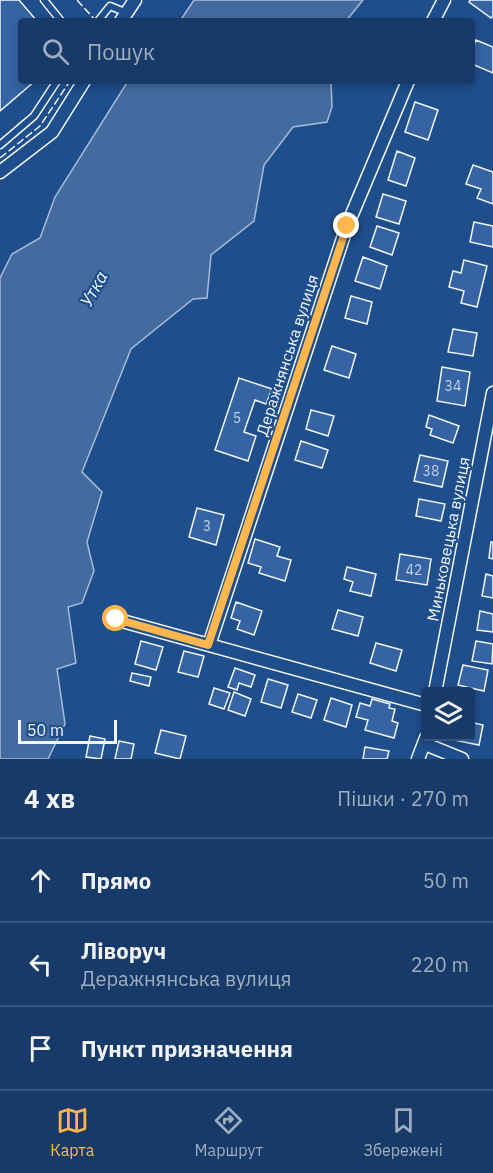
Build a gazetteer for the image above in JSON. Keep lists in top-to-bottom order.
{
  "streets": {
    "street": ["Деражнянська вулиця", "Миньковецька вулиця"]
  },
  "water": ["Утка"],
  "house_numbers": [
    "34",
    "5",
    "38",
    "3",
    "42"
  ],
  "scale_bar": "50 m",
  "page": {
    "search": "Пошук",
    "scale": "50 m",
    "heading": ["4 хв", "Пішки · 270 m"],
    "list": [
      ["Прямо", "50 m"],
      ["Ліворуч", "Деражнянська вулиця", "220 m"],
      "Пункт призначення"
    ],
    "nav": ["Карта", "Маршрут", "Збережені"]
  }
}
